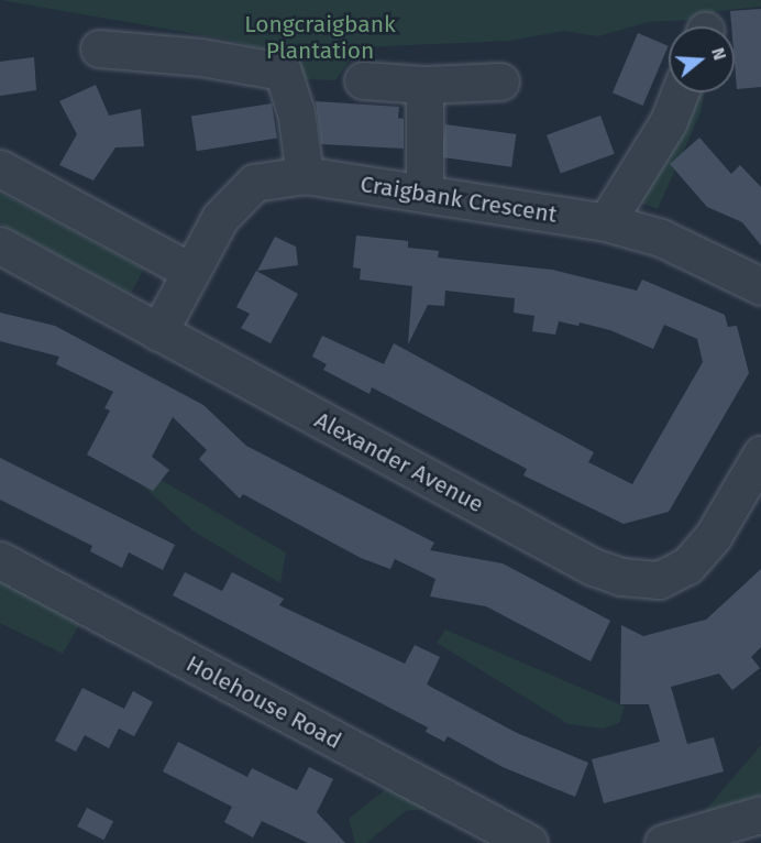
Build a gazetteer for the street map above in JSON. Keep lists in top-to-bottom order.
{
  "streets": {
    "street": ["Craigbank Crescent", "Alexander Avenue", "Holehouse Road"]
  },
  "crossings": [
    ["Craigbank Crescent", "Alexander Avenue"]
  ],
  "parks": ["Longcraigbank Plantation"],
  "north": "right"
}
